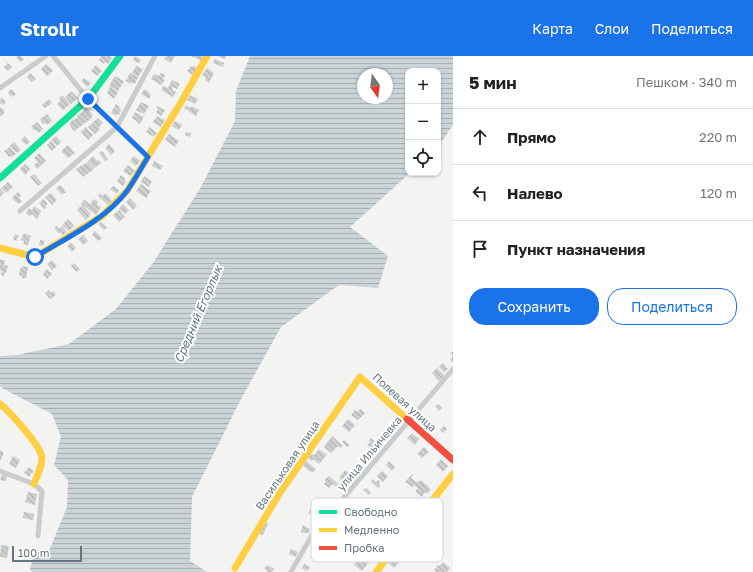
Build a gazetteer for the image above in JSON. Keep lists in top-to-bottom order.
{
  "streets": {
    "street": ["Полевая улица", "улица Ильичевка", "Васильковая улица"]
  },
  "crossings": [
    ["Полевая улица", "улица Ильичевка"],
    ["Полевая улица", "Васильковая улица"]
  ],
  "water": ["Средний Егорлык"],
  "legend": ["Свободно", "Медленно", "Пробка"],
  "scale_bar": "100 m",
  "north": "bottom",
  "page": {
    "header": "Strollr",
    "nav": ["Карта", "Слои", "Поделиться"],
    "heading": ["5 мин", "Пешком · 340 m"],
    "map_buttons": ["+", "−"],
    "list": [
      ["Прямо", "220 m"],
      ["Налево", "120 m"],
      "Пункт назначения"
    ],
    "buttons": ["Сохранить", "Поделиться"],
    "scale": "100 m"
  }
}
